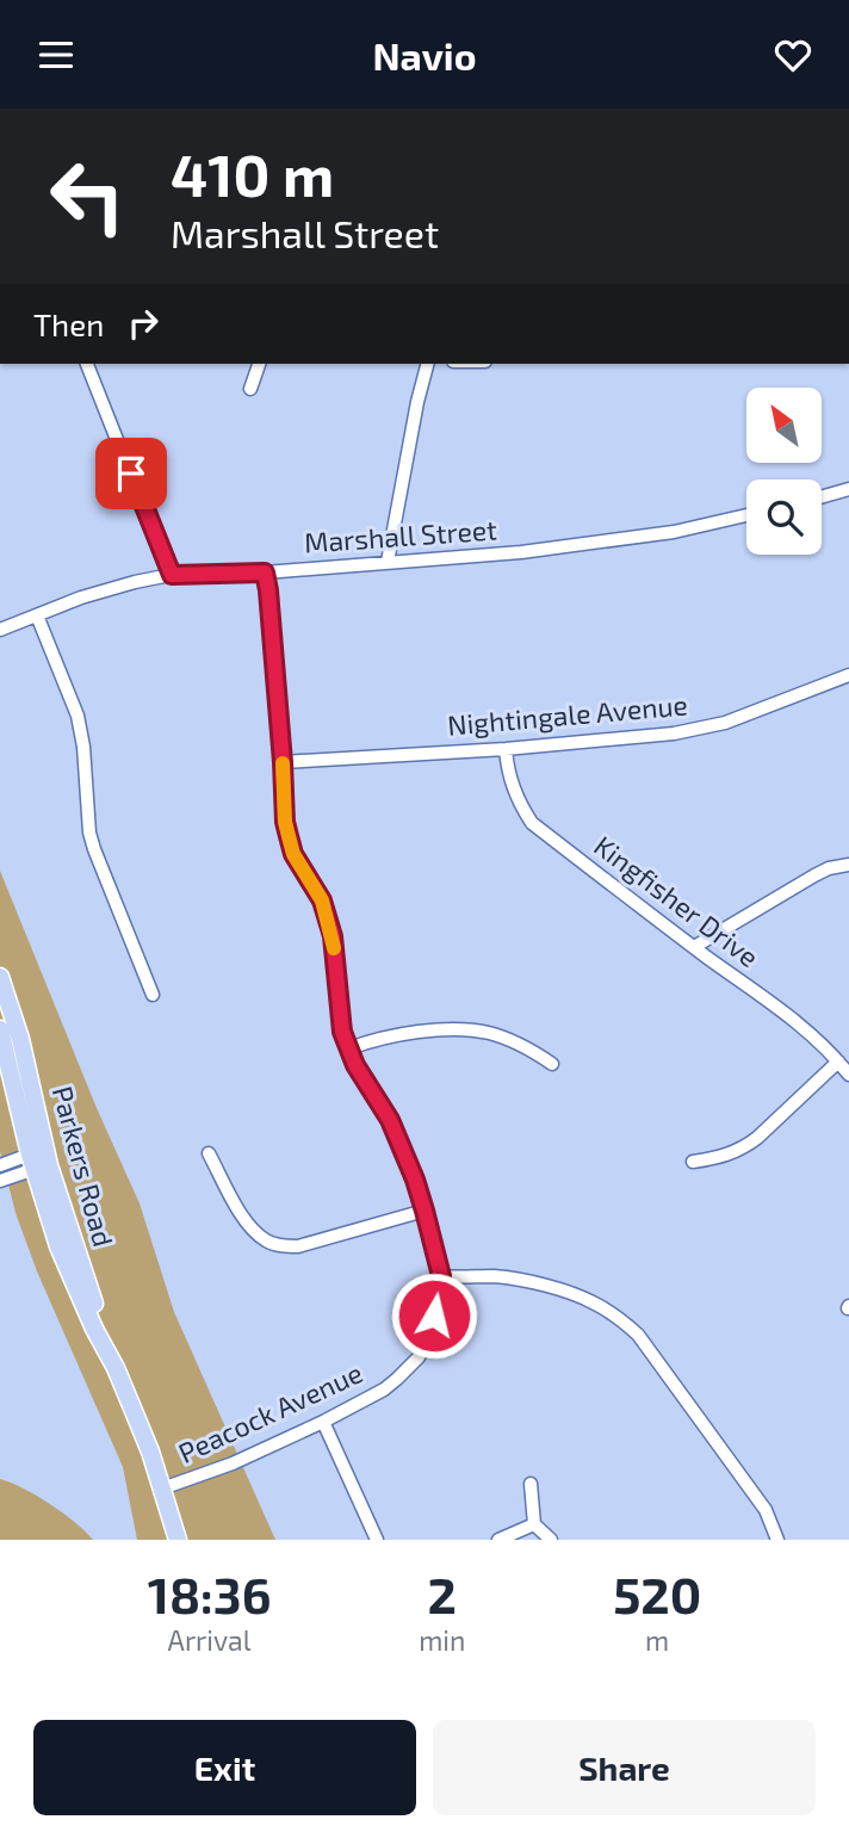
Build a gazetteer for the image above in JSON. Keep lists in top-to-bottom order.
{
  "streets": {
    "main road": ["Parkers Road"],
    "street": [
      "Marshall Street",
      "Nightingale Avenue",
      "Kingfisher Drive",
      "Peacock Avenue"
    ]
  },
  "crossings": [
    ["Marshall Street", "Peacock Avenue"],
    ["Nightingale Avenue", "Kingfisher Drive"],
    ["Nightingale Avenue", "Peacock Avenue"],
    ["Parkers Road", "Peacock Avenue"]
  ],
  "north": "top left",
  "page": {
    "header": "Navio",
    "turn": ["410 m", "Marshall Street"],
    "then": "Then",
    "eta": [
      "18:36",
      "Arrival",
      "2",
      "min",
      "520",
      "m"
    ],
    "buttons": ["Exit", "Share"]
  }
}
